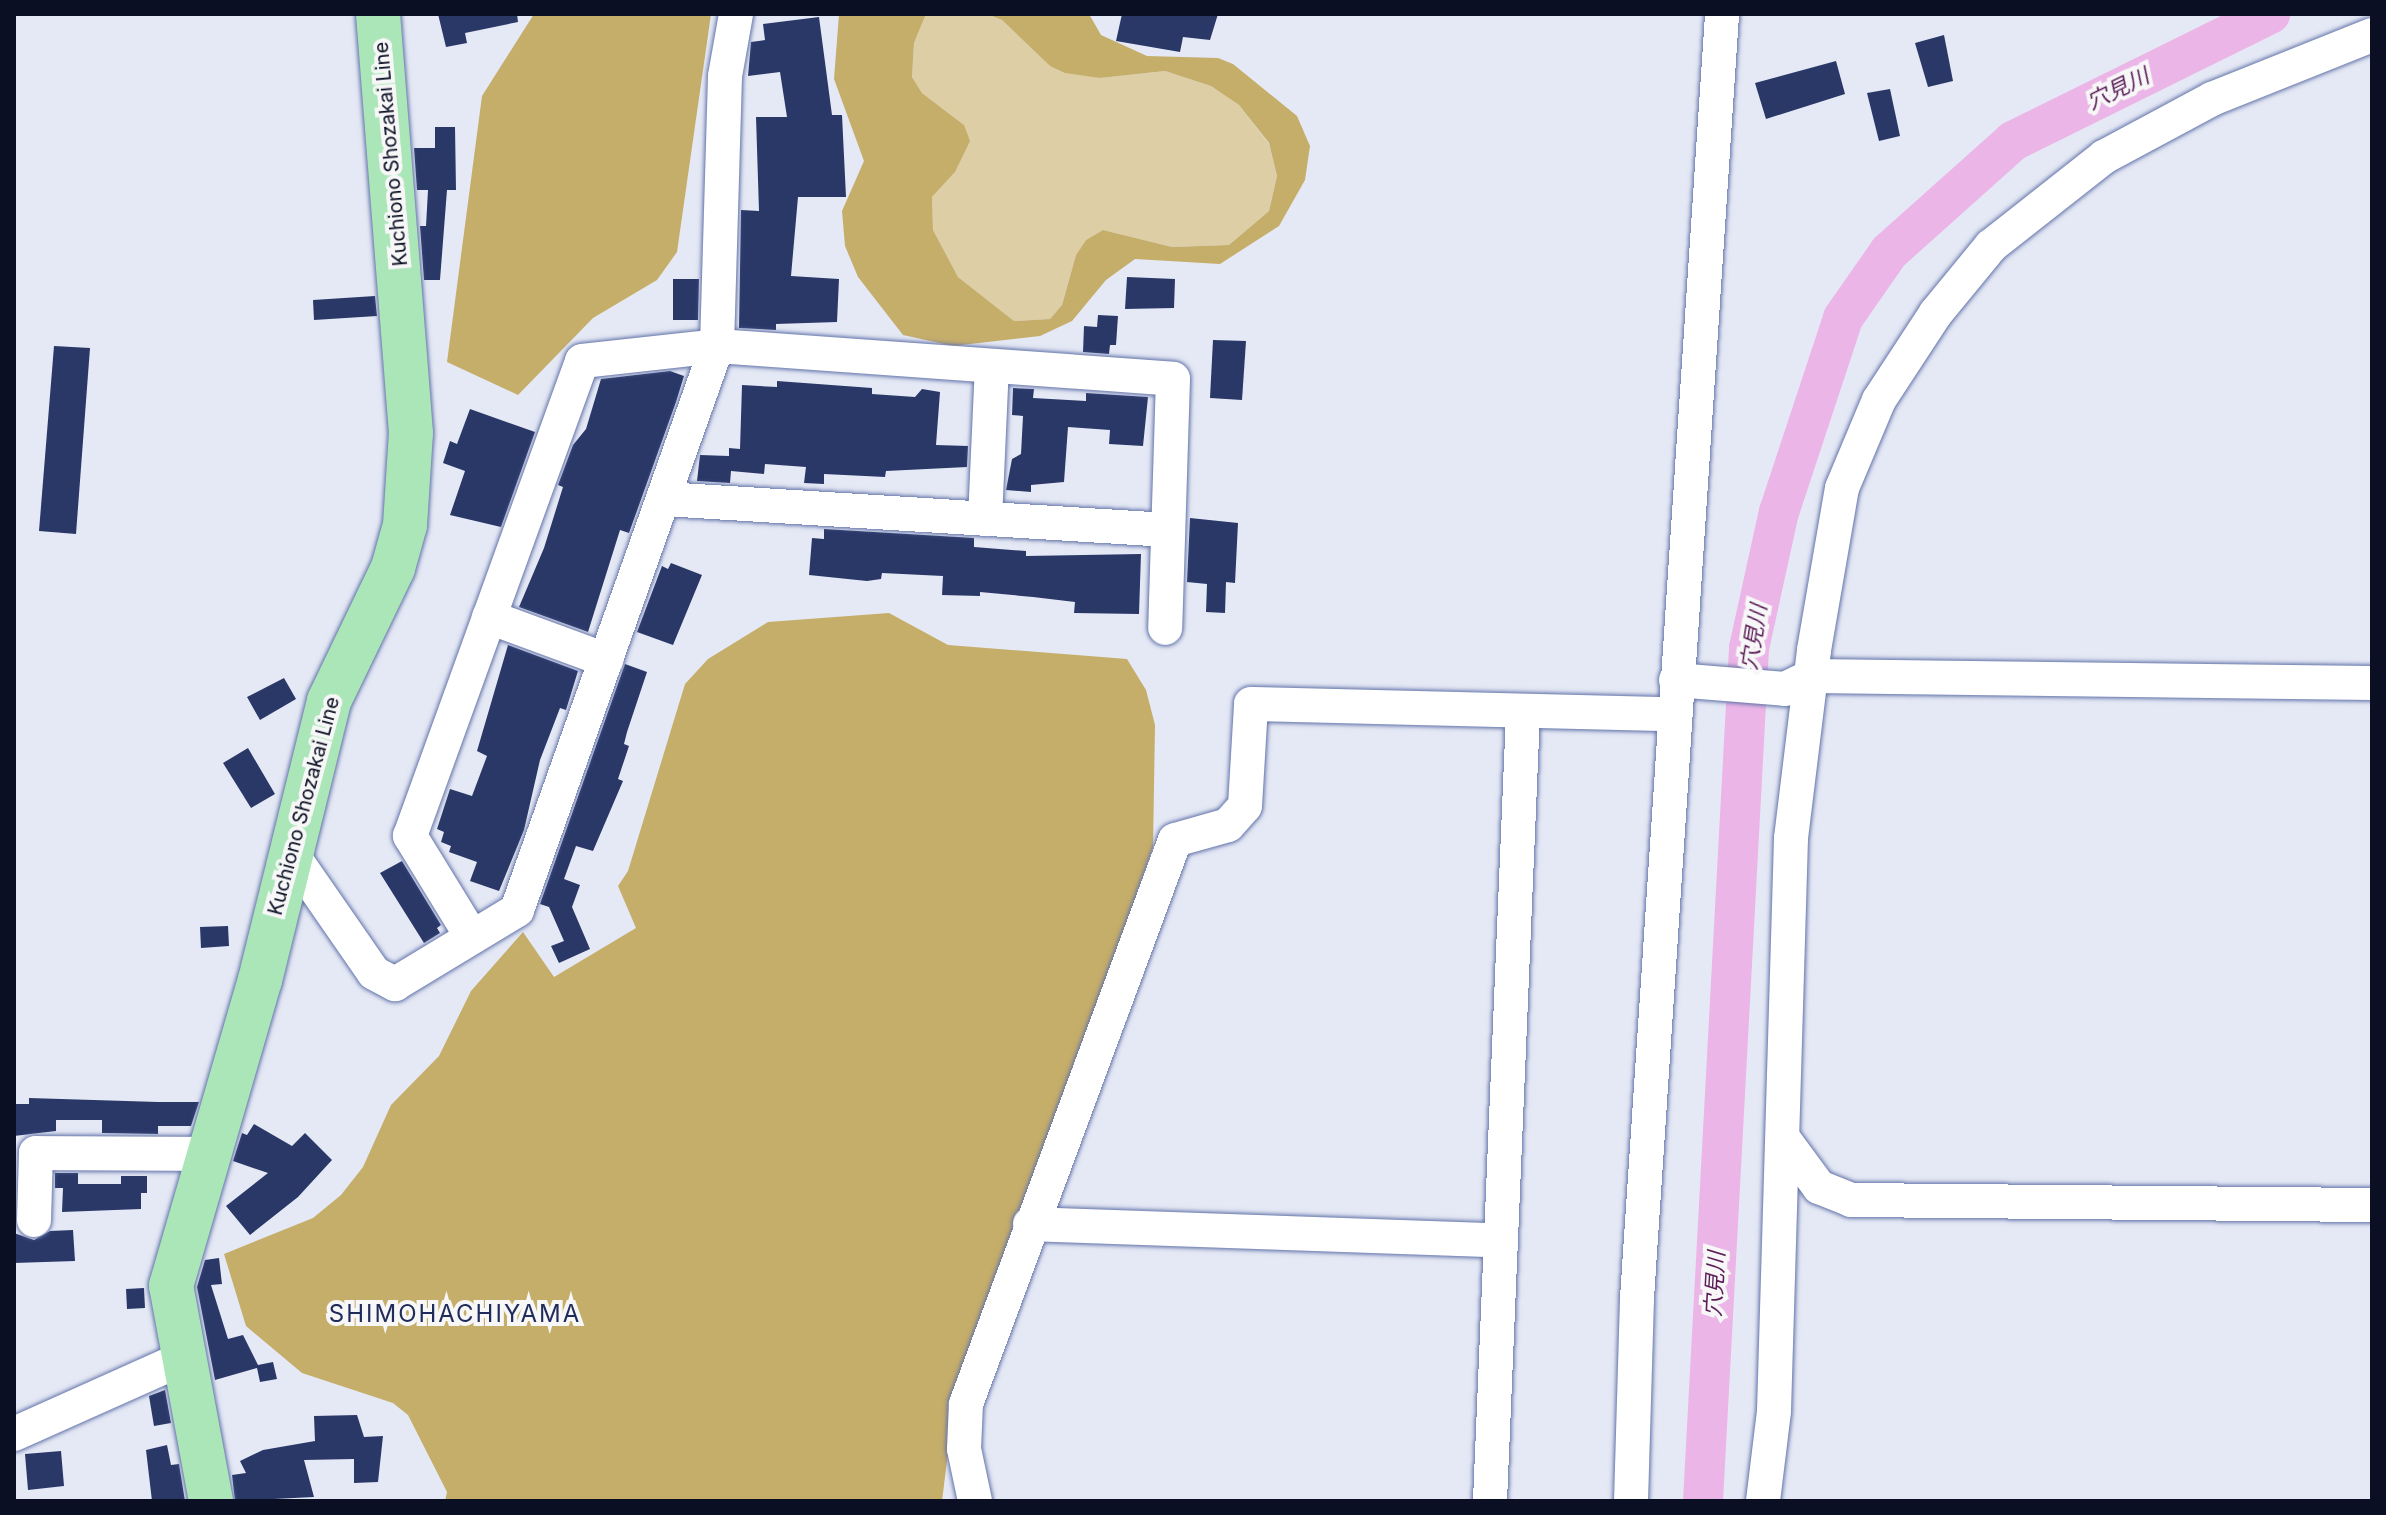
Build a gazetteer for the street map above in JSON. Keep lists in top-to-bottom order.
{
  "streets": {
    "main road": ["Kuchiono Shozakai Line"]
  },
  "districts": ["SHIMOHACHIYAMA"],
  "water": ["穴見川"]
}
